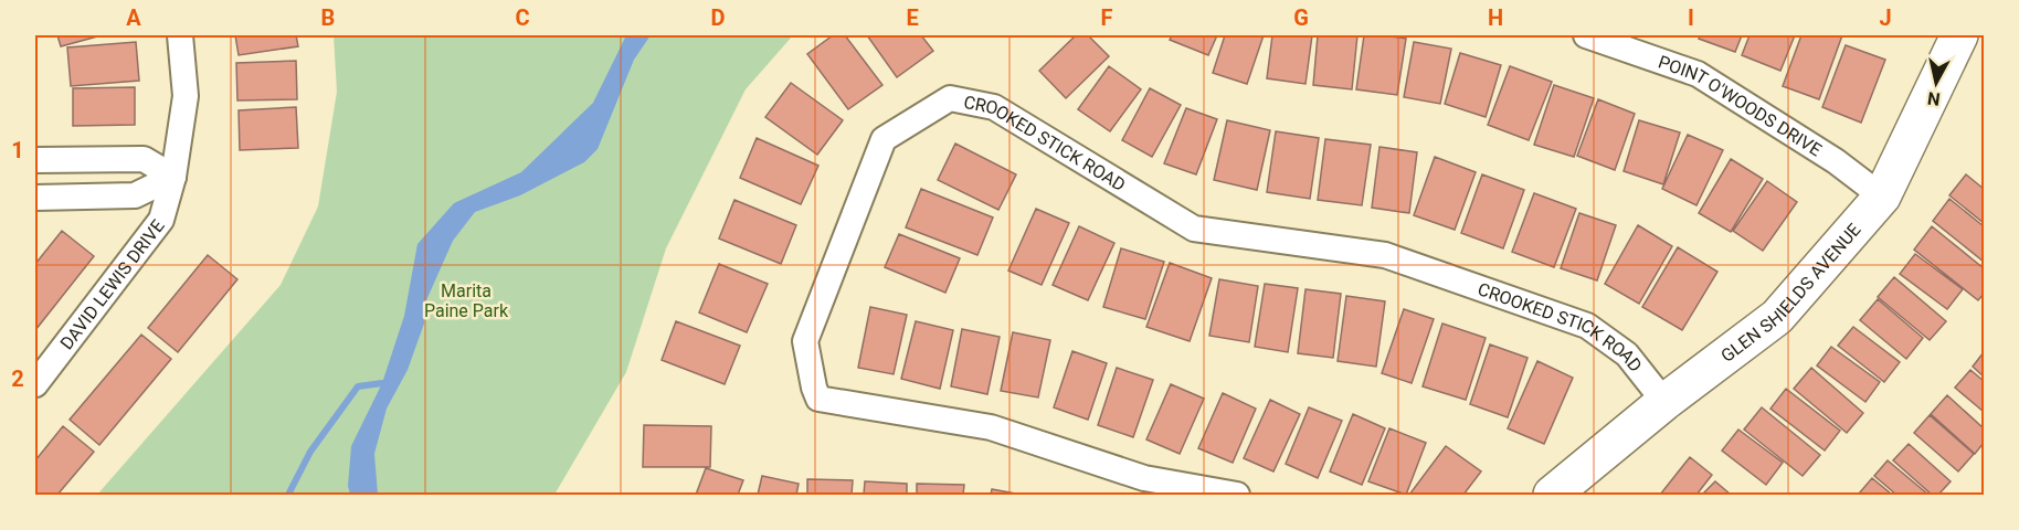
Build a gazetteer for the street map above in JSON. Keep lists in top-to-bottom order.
{
  "streets": {
    "street": [
      "POINT O'WOODS DRIVE",
      "CROOKED STICK ROAD",
      "DAVID LEWIS DRIVE",
      "GLEN SHIELDS AVENUE"
    ]
  },
  "crossings": [
    ["POINT O'WOODS DRIVE", "GLEN SHIELDS AVENUE"],
    ["CROOKED STICK ROAD", "GLEN SHIELDS AVENUE"]
  ],
  "parks": ["Marita Paine Park"],
  "north": "bottom",
  "grid": {
    "columns": [
      "A",
      "B",
      "C",
      "D",
      "E",
      "F",
      "G",
      "H",
      "I",
      "J"
    ],
    "rows": ["1", "2"]
  }
}
